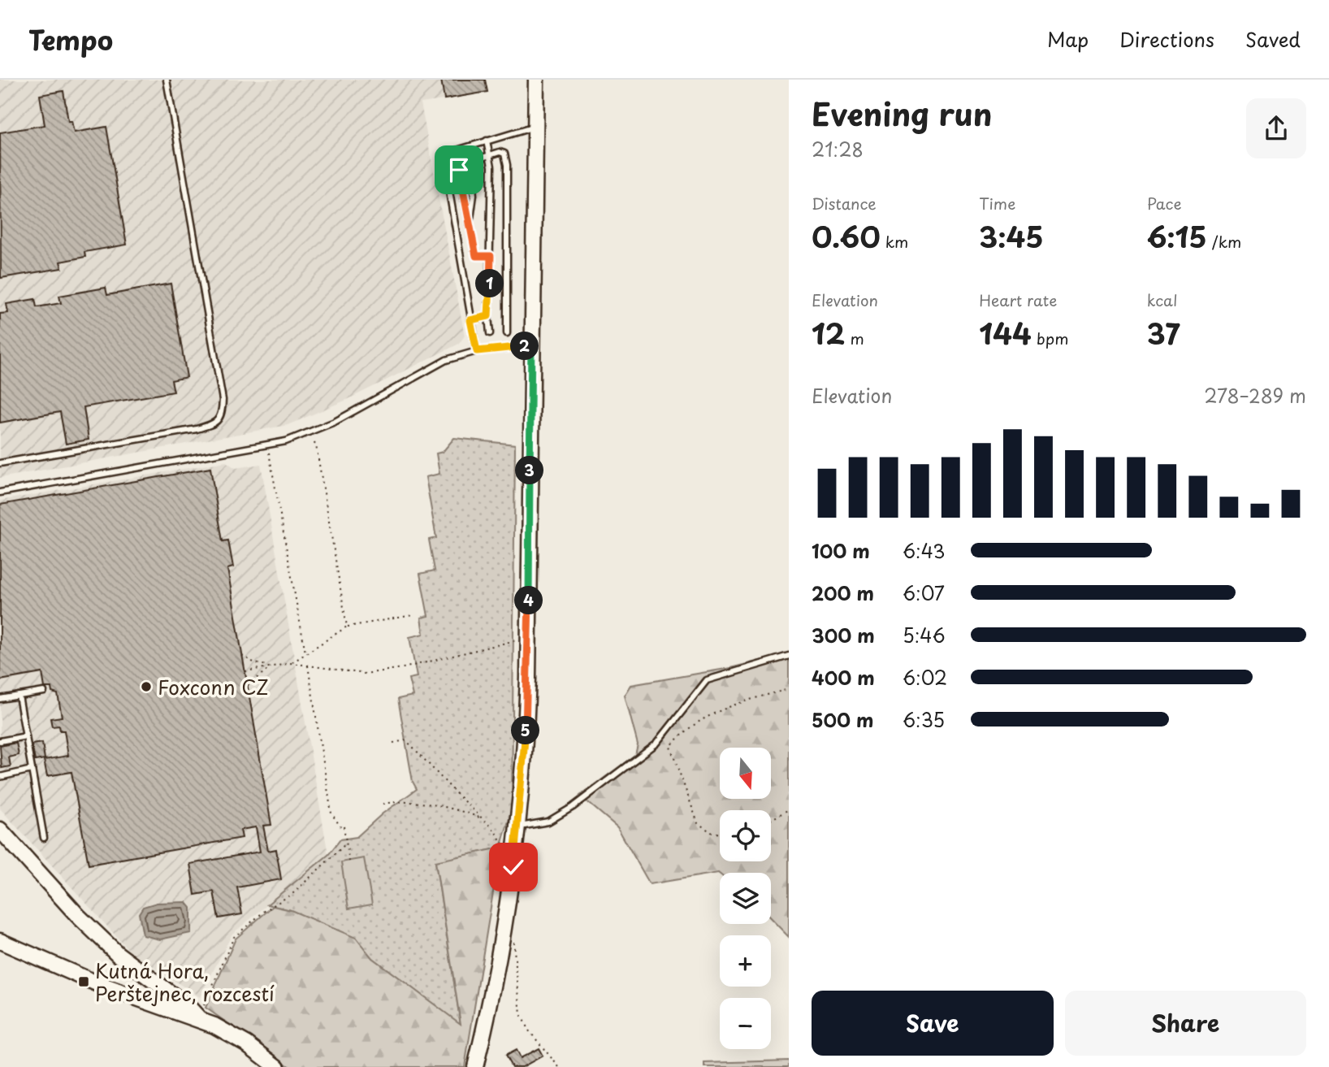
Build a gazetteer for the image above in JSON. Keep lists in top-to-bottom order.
{
  "places": {
    "other": ["Foxconn CZ"],
    "transit": ["Kutná Hora, Perštejnec, rozcestí"]
  },
  "north": "bottom",
  "page": {
    "header": "Tempo",
    "nav": ["Map", "Directions", "Saved"],
    "heading": ["Evening run", "21:28"],
    "stats": [
      ["Distance", "0.60 km"],
      ["Time", "3:45"],
      ["Pace", "6:15 /km"],
      ["Elevation", "12 m"],
      ["Heart rate", "144 bpm"],
      ["kcal", "37"]
    ],
    "pins": [
      "1",
      "2",
      "3",
      "4",
      "5"
    ],
    "chart": ["Elevation", "278–289 m"],
    "list": [
      {
        "name": "100 m",
        "note": "6:43"
      },
      {
        "name": "200 m",
        "note": "6:07"
      },
      {
        "name": "300 m",
        "note": "5:46"
      },
      {
        "name": "400 m",
        "note": "6:02"
      },
      {
        "name": "500 m",
        "note": "6:35"
      }
    ],
    "map_buttons": ["+", "−"],
    "buttons": ["Save", "Share"]
  }
}
